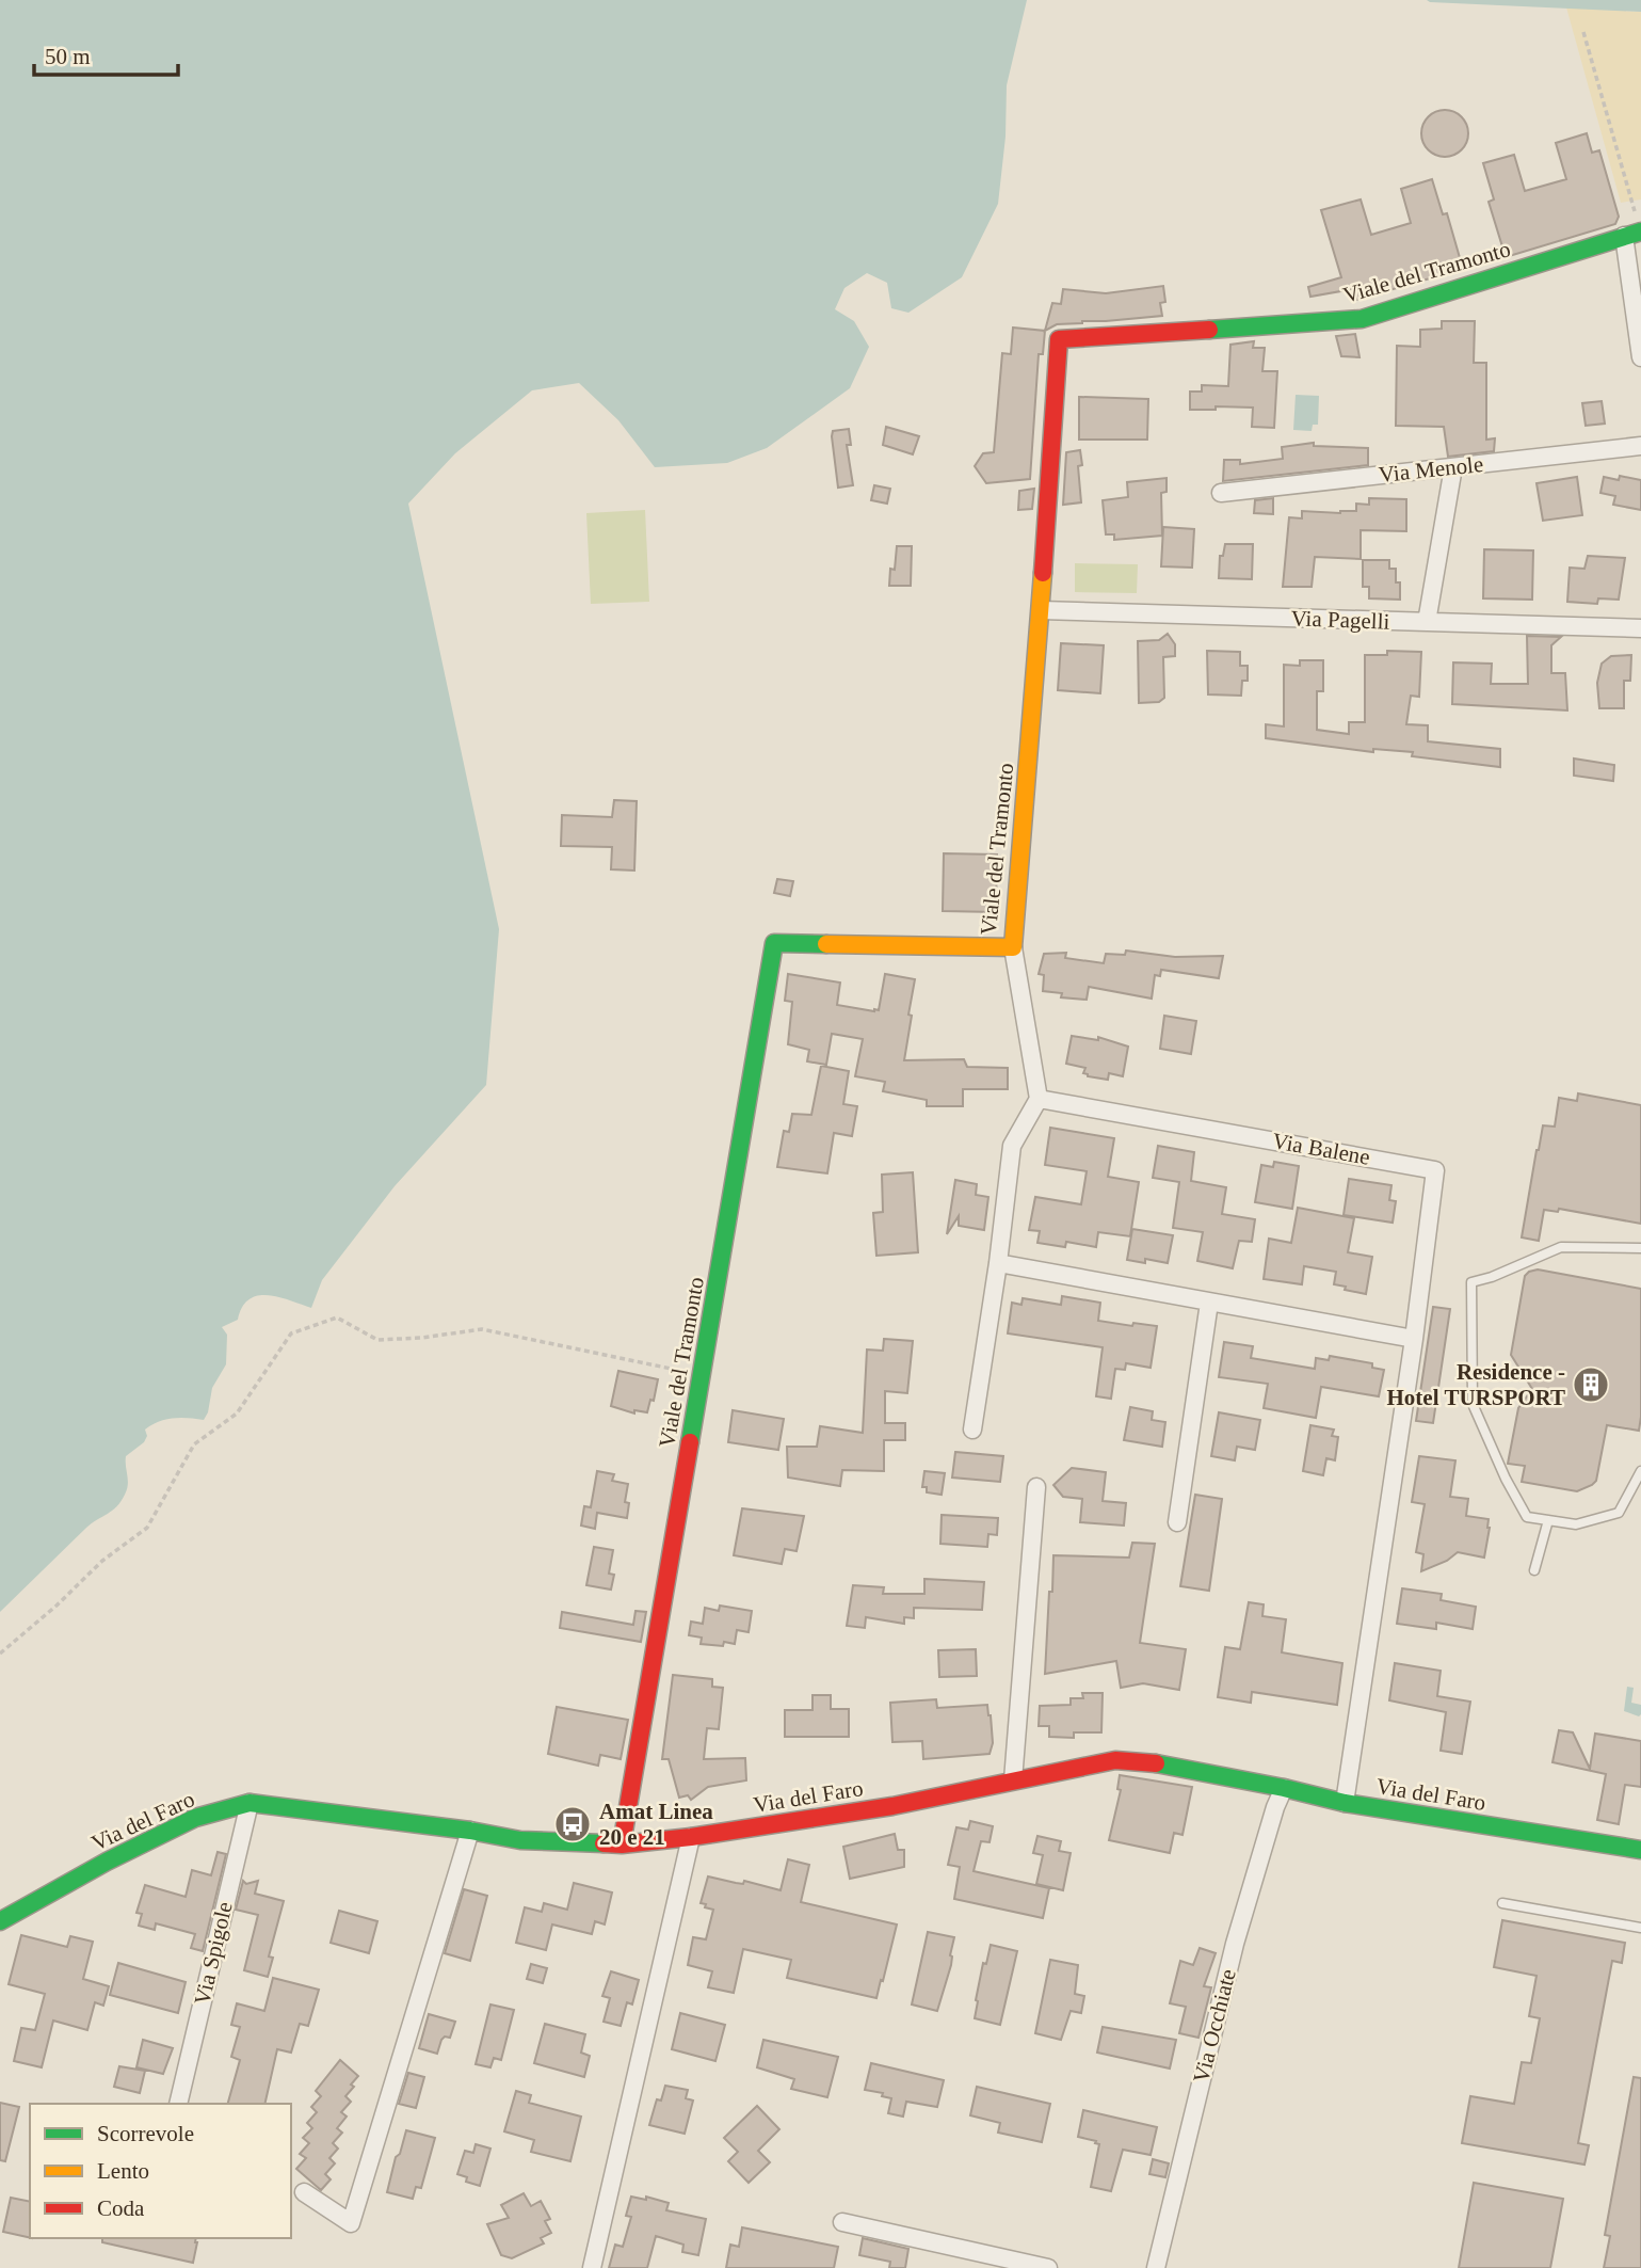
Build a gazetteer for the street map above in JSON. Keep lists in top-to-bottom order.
{
  "streets": {
    "street": [
      "Viale del Tramonto",
      "Via Menole",
      "Via Pagelli",
      "Via Balene",
      "Via del Faro",
      "Via Spigole",
      "Via Occhiate"
    ]
  },
  "crossings": [
    ["Viale del Tramonto", "Via Pagelli"],
    ["Viale del Tramonto", "Via del Faro"],
    ["Via Balene", "Via del Faro"],
    ["Via del Faro", "Via Spigole"],
    ["Via del Faro", "Via Occhiate"]
  ],
  "places": {
    "building": ["Residence - Hotel TURSPORT"],
    "bus stop": ["Amat Linea 20 e 21"]
  },
  "legend": ["Scorrevole", "Lento", "Coda"],
  "scale_bar": "50 m"
}
